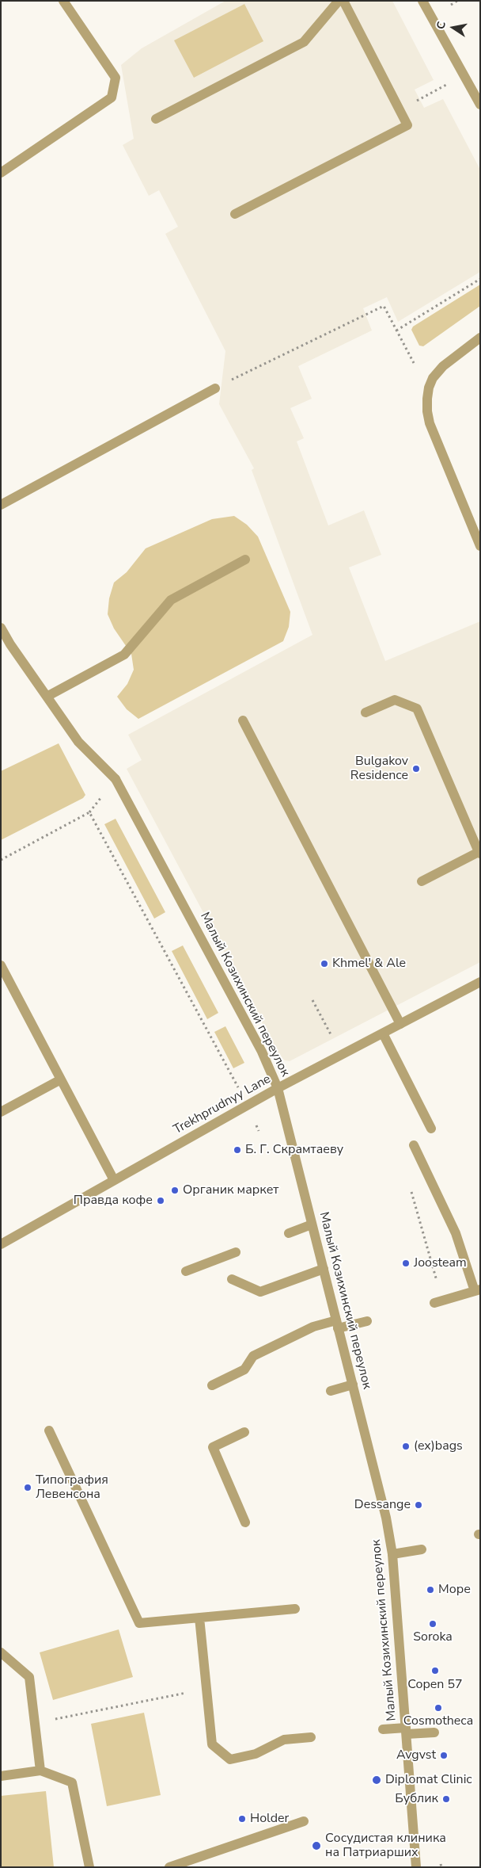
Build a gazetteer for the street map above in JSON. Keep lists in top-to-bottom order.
{
  "streets": {
    "street": ["Малый Козихинский переулок", "Trekhprudnyy Lane"]
  },
  "crossings": [
    ["Малый Козихинский переулок", "Trekhprudnyy Lane"]
  ],
  "places": [
    "Bulgakov Residence",
    "Khmel' & Ale",
    "Б. Г. Скрамтаеву",
    "Органик маркет",
    "Правда кофе",
    "Joosteam",
    "(ex)bags",
    "Типография Левенсона",
    "Dessange",
    "Море",
    "Soroka",
    "Copen 57",
    "Cosmotheca",
    "Avgvst",
    "Diplomat Clinic",
    "Бублик",
    "Holder",
    "Сосудистая клиника на Патриарших"
  ],
  "north": "left"
}
